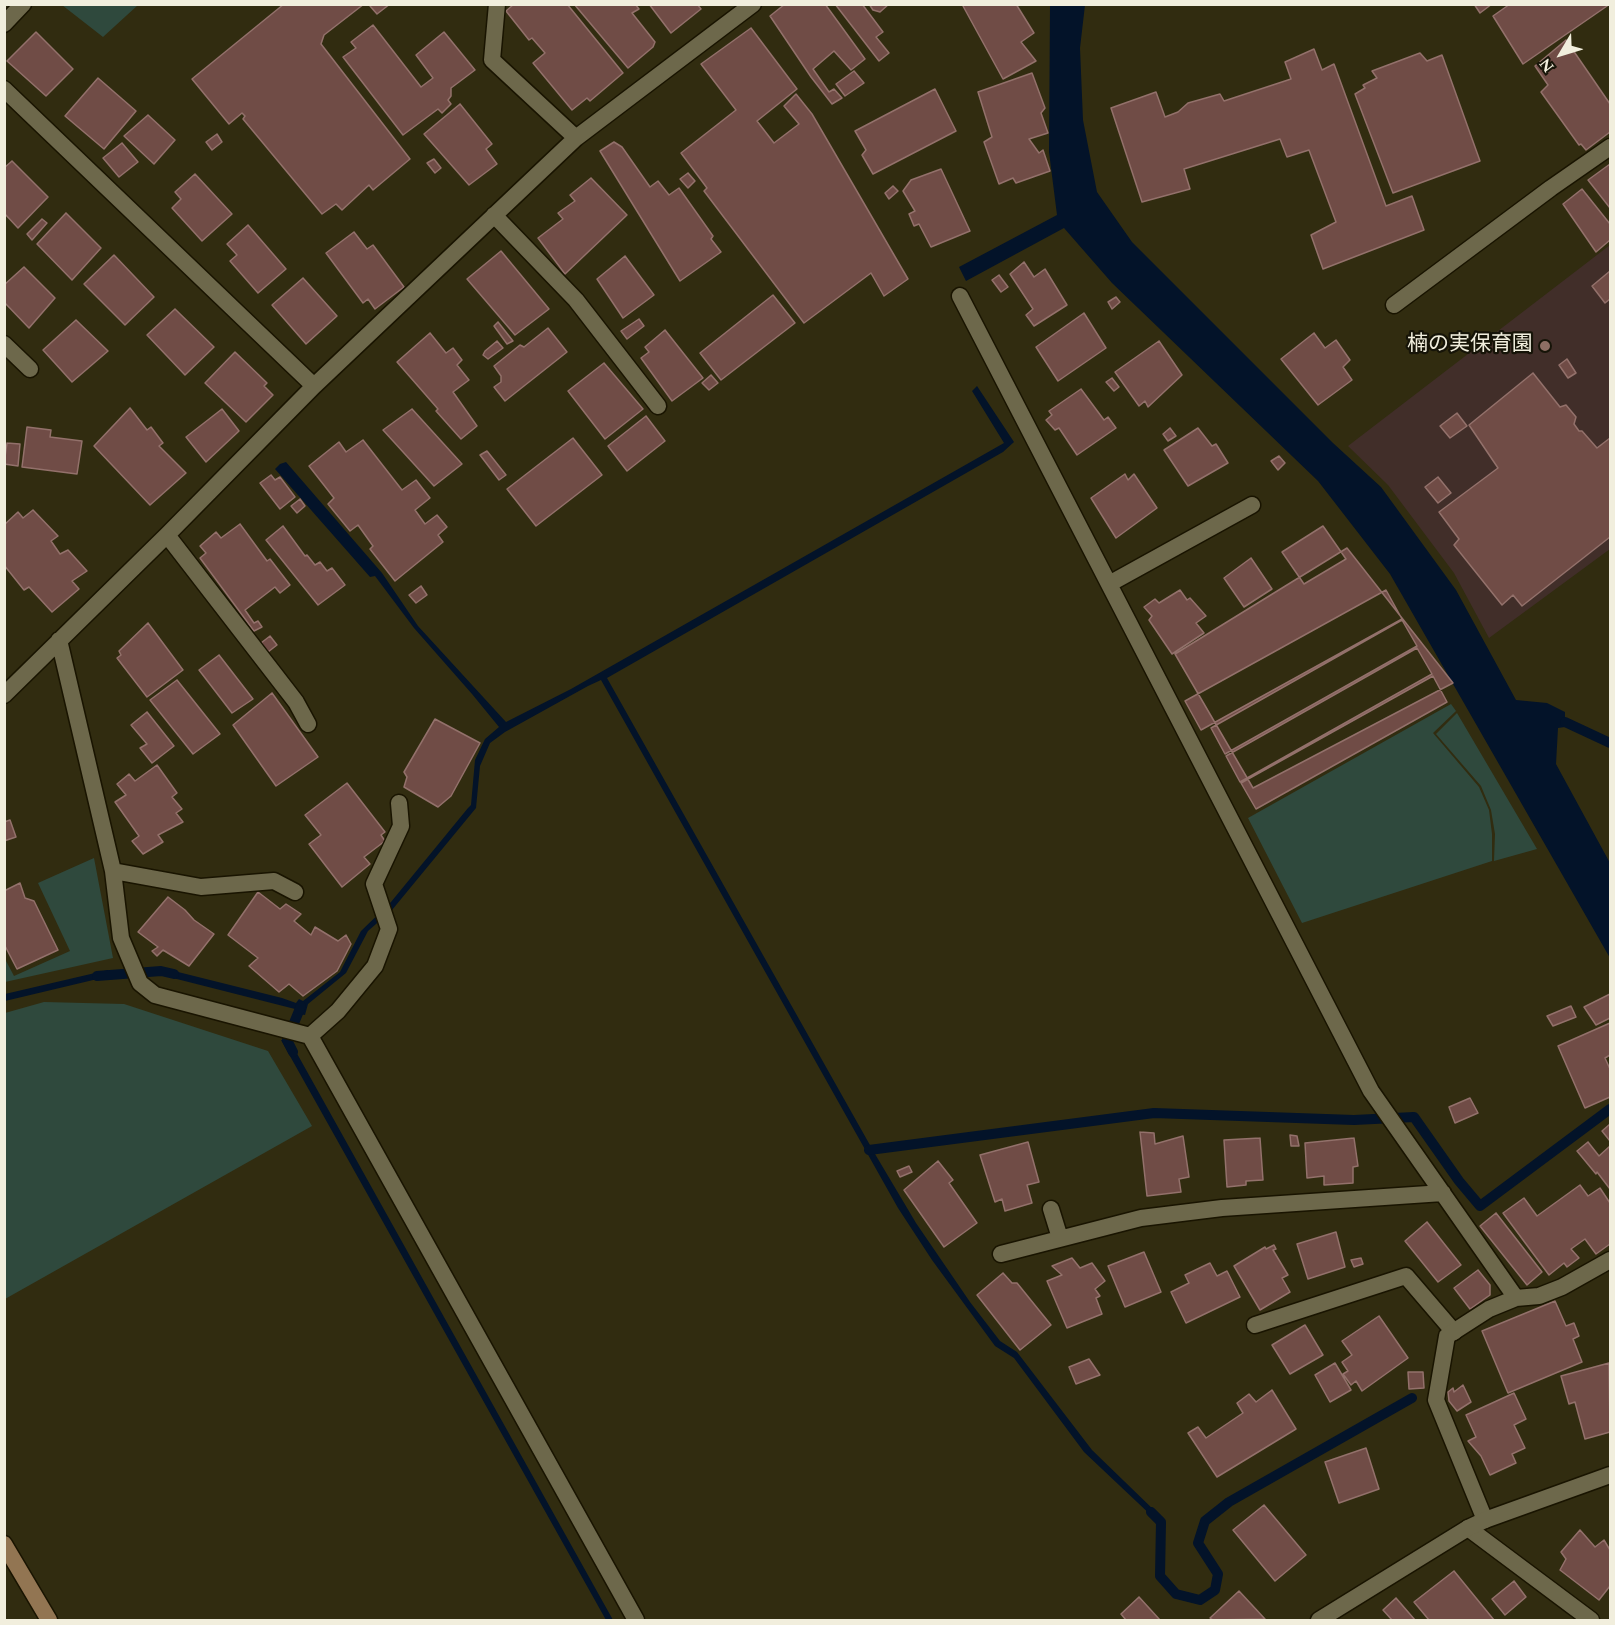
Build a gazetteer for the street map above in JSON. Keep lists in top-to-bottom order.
{
  "places": ["楠の実保育園"],
  "north": "bottom left"
}
